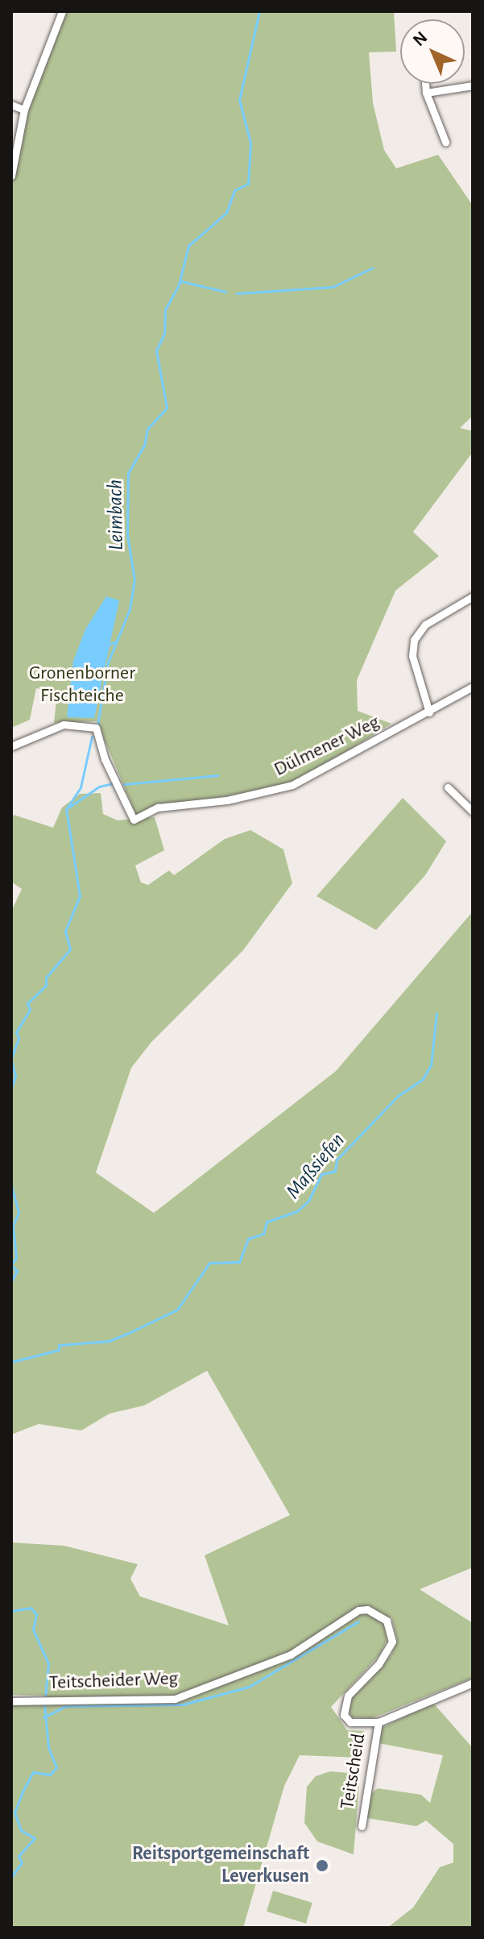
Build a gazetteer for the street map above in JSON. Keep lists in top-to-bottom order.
{
  "streets": {
    "street": ["Dülmener Weg", "Teitscheider Weg", "Teitscheid"]
  },
  "crossings": [
    ["Teitscheider Weg", "Teitscheid"]
  ],
  "water": ["Leimbach", "Maßsiefen"],
  "parks": ["Gronenborner Fischteiche"],
  "places": ["Reitsportgemeinschaft Leverkusen"],
  "north": "top left"
}
